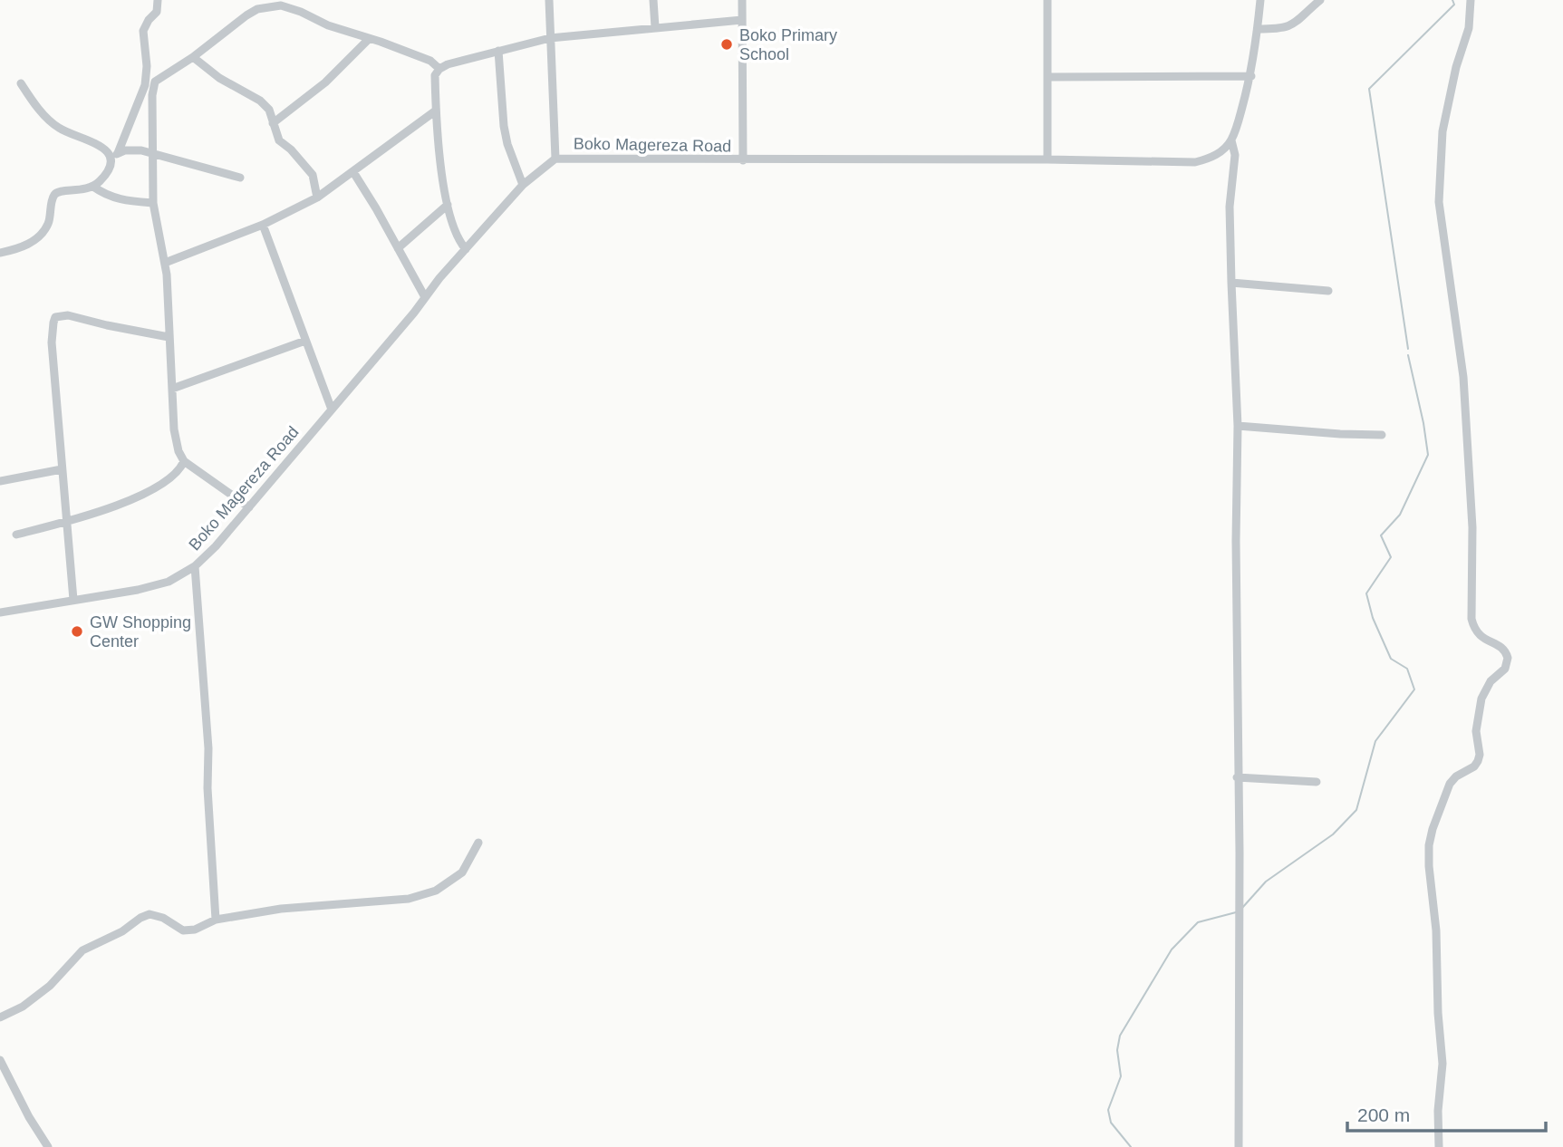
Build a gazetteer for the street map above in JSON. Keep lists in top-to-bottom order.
{
  "streets": {
    "street": ["Boko Magereza Road"]
  },
  "places": ["Boko Primary School", "GW Shopping Center"],
  "scale_bar": "200 m"
}
